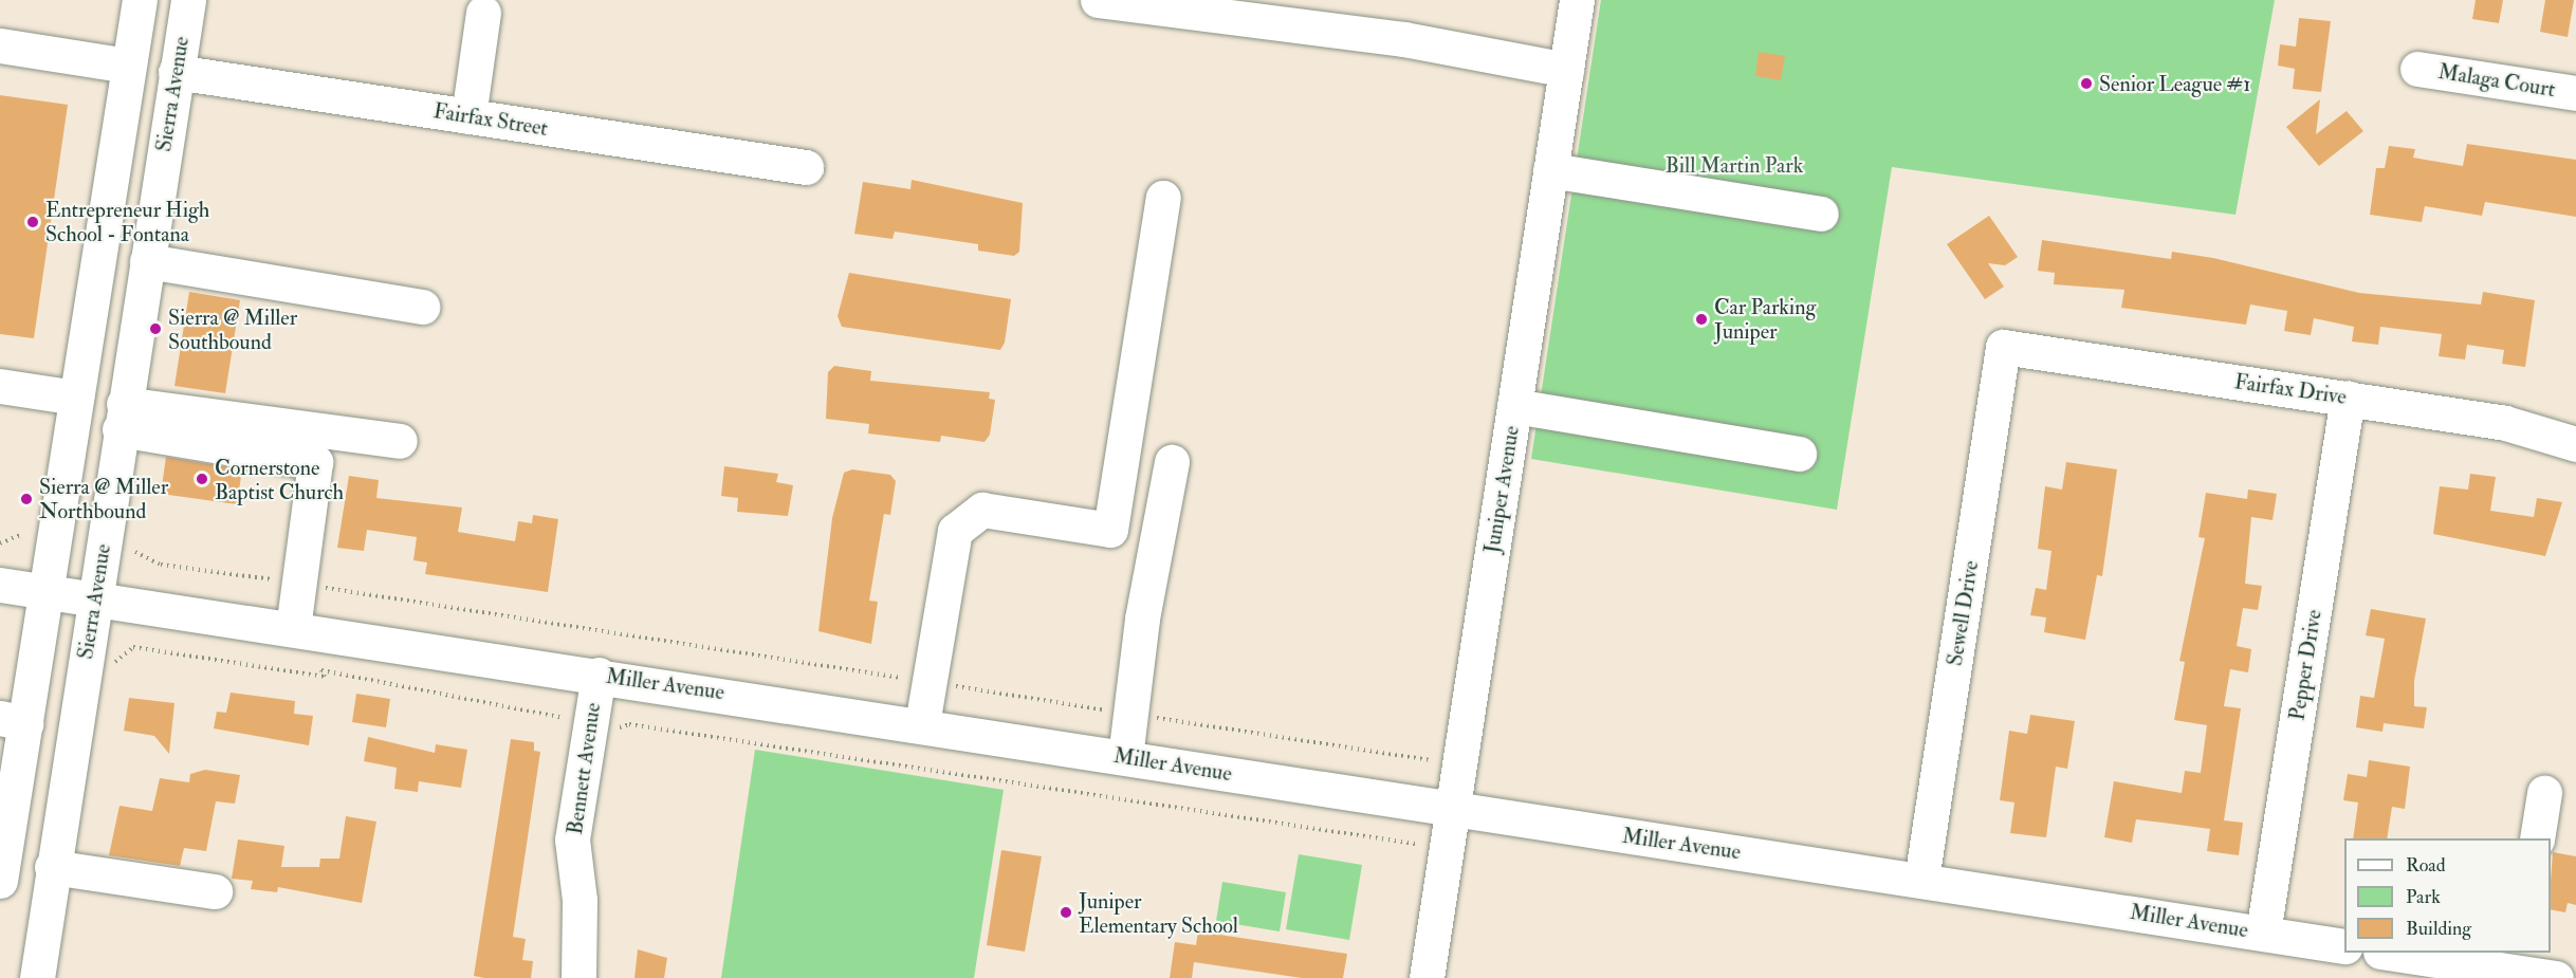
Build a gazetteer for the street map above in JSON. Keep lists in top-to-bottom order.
{
  "streets": {
    "street": [
      "Malaga Court",
      "Sierra Avenue",
      "Fairfax Street",
      "Fairfax Drive",
      "Juniper Avenue",
      "Sewell Drive",
      "Pepper Drive",
      "Miller Avenue",
      "Bennett Avenue"
    ]
  },
  "crossings": [
    ["Sierra Avenue", "Fairfax Street"],
    ["Sierra Avenue", "Miller Avenue"],
    ["Fairfax Drive", "Sewell Drive"],
    ["Fairfax Drive", "Pepper Drive"],
    ["Juniper Avenue", "Miller Avenue"],
    ["Sewell Drive", "Miller Avenue"],
    ["Pepper Drive", "Miller Avenue"],
    ["Miller Avenue", "Bennett Avenue"]
  ],
  "parks": ["Bill Martin Park"],
  "places": [
    "Senior League #1",
    "Entrepreneur High School - Fontana",
    "Car Parking Juniper",
    "Sierra @ Miller Southbound",
    "Cornerstone Baptist Church",
    "Sierra @ Miller Northbound",
    "Juniper Elementary School"
  ],
  "legend": ["Road", "Park", "Building"]
}
